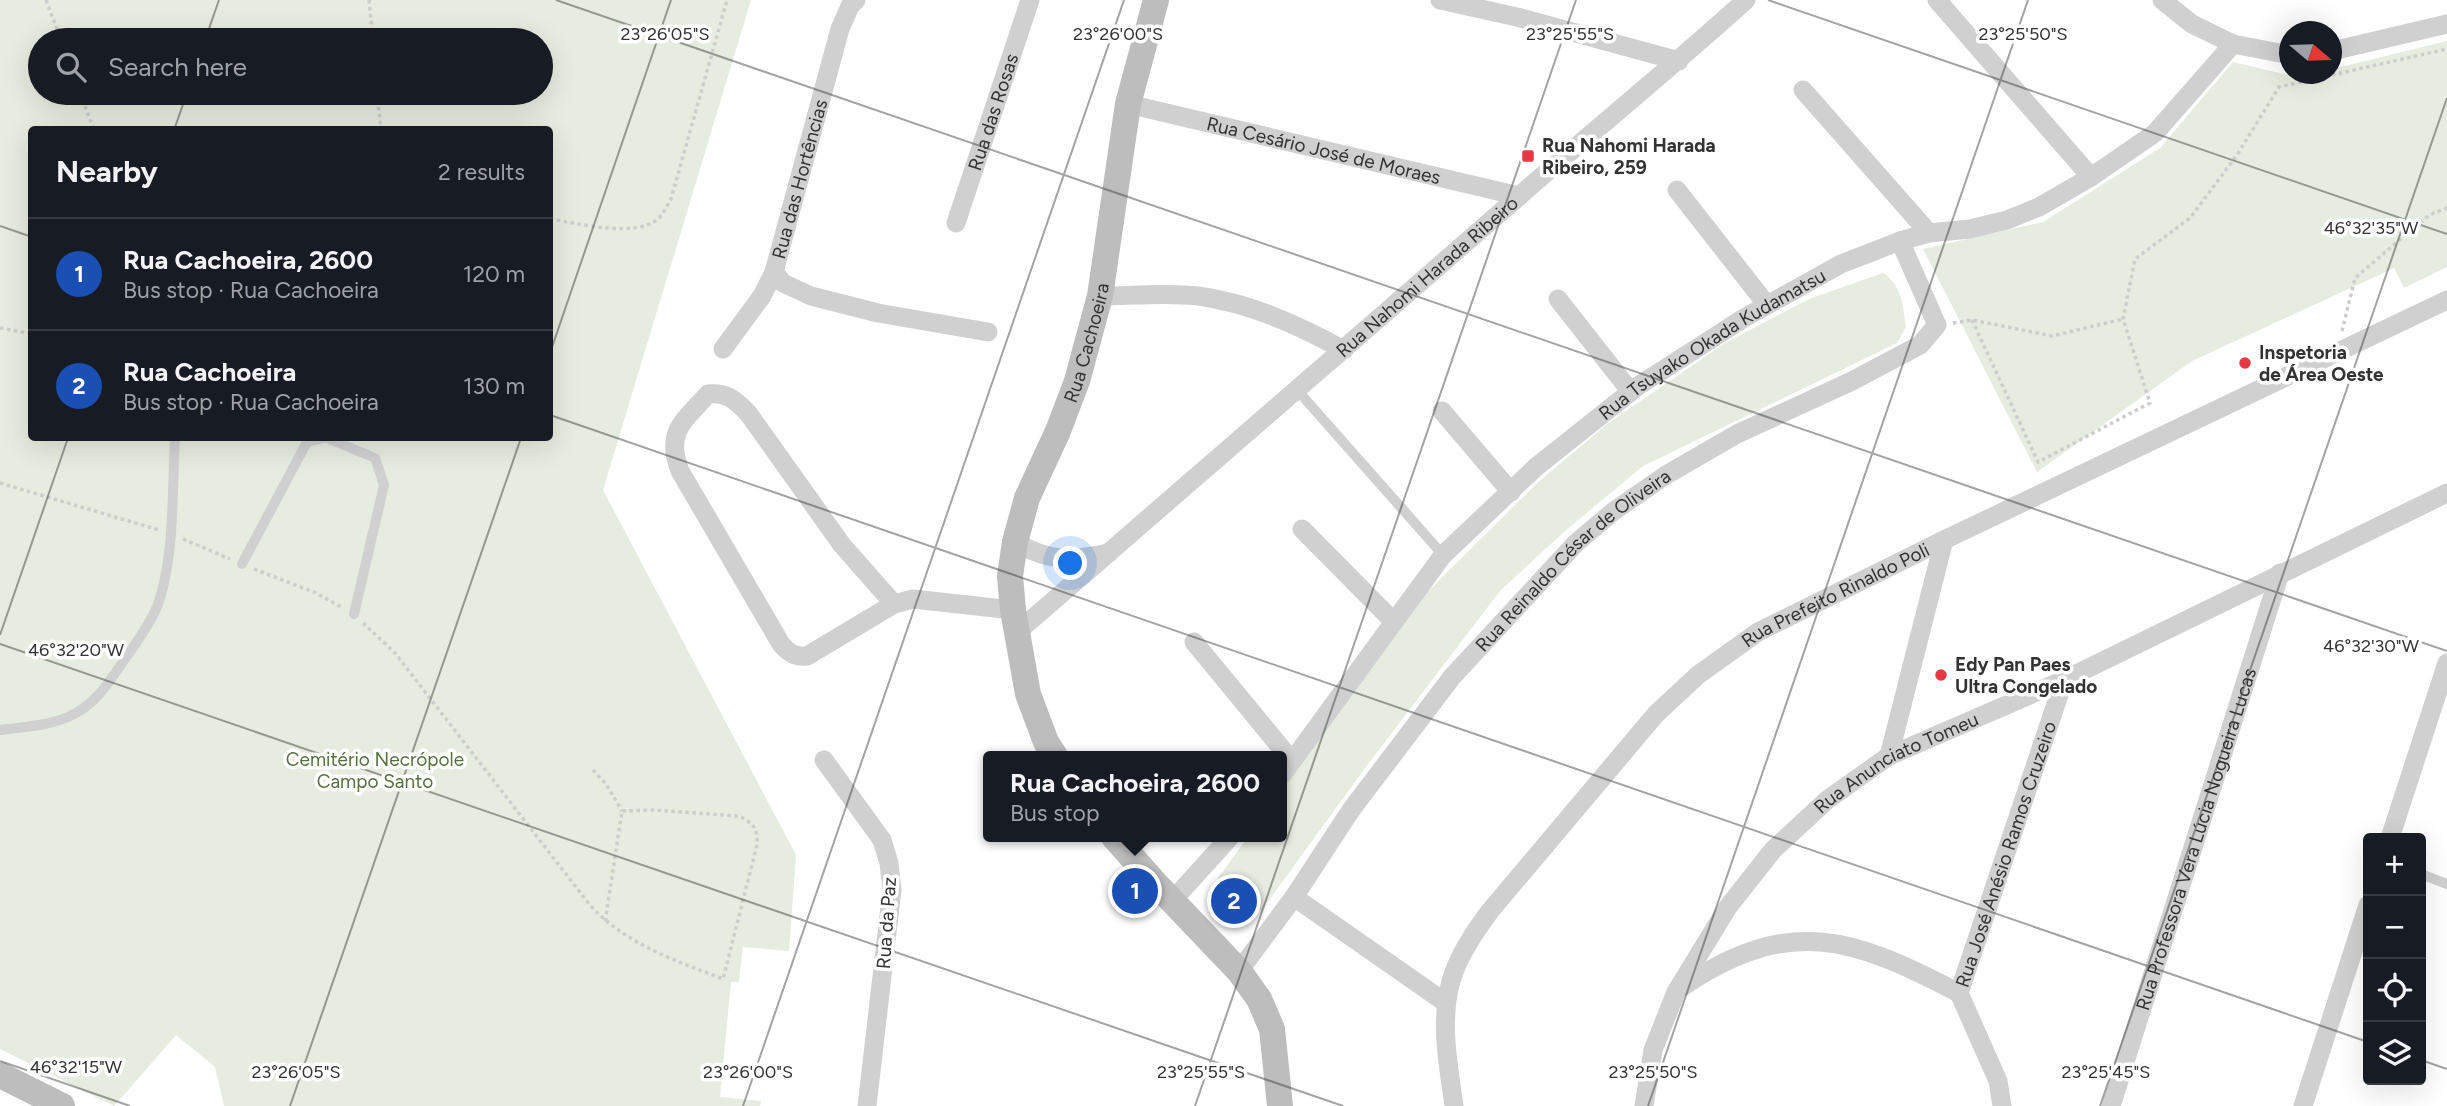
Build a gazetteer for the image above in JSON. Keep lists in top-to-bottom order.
{
  "streets": {
    "main road": ["Rua Cachoeira"],
    "street": [
      "Rua das Rosas",
      "Rua Cesário José de Moraes",
      "Rua das Hortências",
      "Rua Nahomi Harada Ribeiro",
      "Rua Tsuyako Okada Kudamatsu",
      "Rua Reinaldo César de Oliveira",
      "Rua Prefeito Rinaldo Poli",
      "Rua Anunciato Tomeu",
      "Rua Professora Vera Lúcia Nogueira Lucas",
      "Rua José Anésio Ramos Cruzeiro",
      "Rua da Paz"
    ]
  },
  "crossings": [
    ["Rua Cesário José de Moraes", "Rua Nahomi Harada Ribeiro"],
    ["Rua Cesário José de Moraes", "Rua Cachoeira"],
    ["Rua Nahomi Harada Ribeiro", "Rua Cachoeira"],
    ["Rua Anunciato Tomeu", "Rua Professora Vera Lúcia Nogueira Lucas"],
    ["Rua Anunciato Tomeu", "Rua José Anésio Ramos Cruzeiro"]
  ],
  "parks": ["Cemitério Necrópole Campo Santo"],
  "places": {
    "transit": ["Rua Nahomi Harada Ribeiro, 259"],
    "other": ["Inspetoria de Área Oeste", "Edy Pan Paes Ultra Congelado"]
  },
  "north": "right",
  "page": {
    "search": "Search here",
    "heading": ["Nearby", "2 results"],
    "list": [
      {
        "mark": "1",
        "name": "Rua Cachoeira, 2600",
        "note": "Bus stop · Rua Cachoeira",
        "value": "120 m"
      },
      {
        "mark": "2",
        "name": "Rua Cachoeira",
        "note": "Bus stop · Rua Cachoeira",
        "value": "130 m"
      }
    ],
    "popup": ["Rua Cachoeira, 2600", "Bus stop"],
    "map_buttons": ["+", "−"],
    "pins": ["1", "2"]
  },
  "coordinates": [
    "23°26'05\"S",
    "23°26'00\"S",
    "23°25'55\"S",
    "23°25'50\"S",
    "46°32'35\"W",
    "46°32'30\"W",
    "46°32'20\"W",
    "46°32'15\"W",
    "23°25'45\"S"
  ]
}
